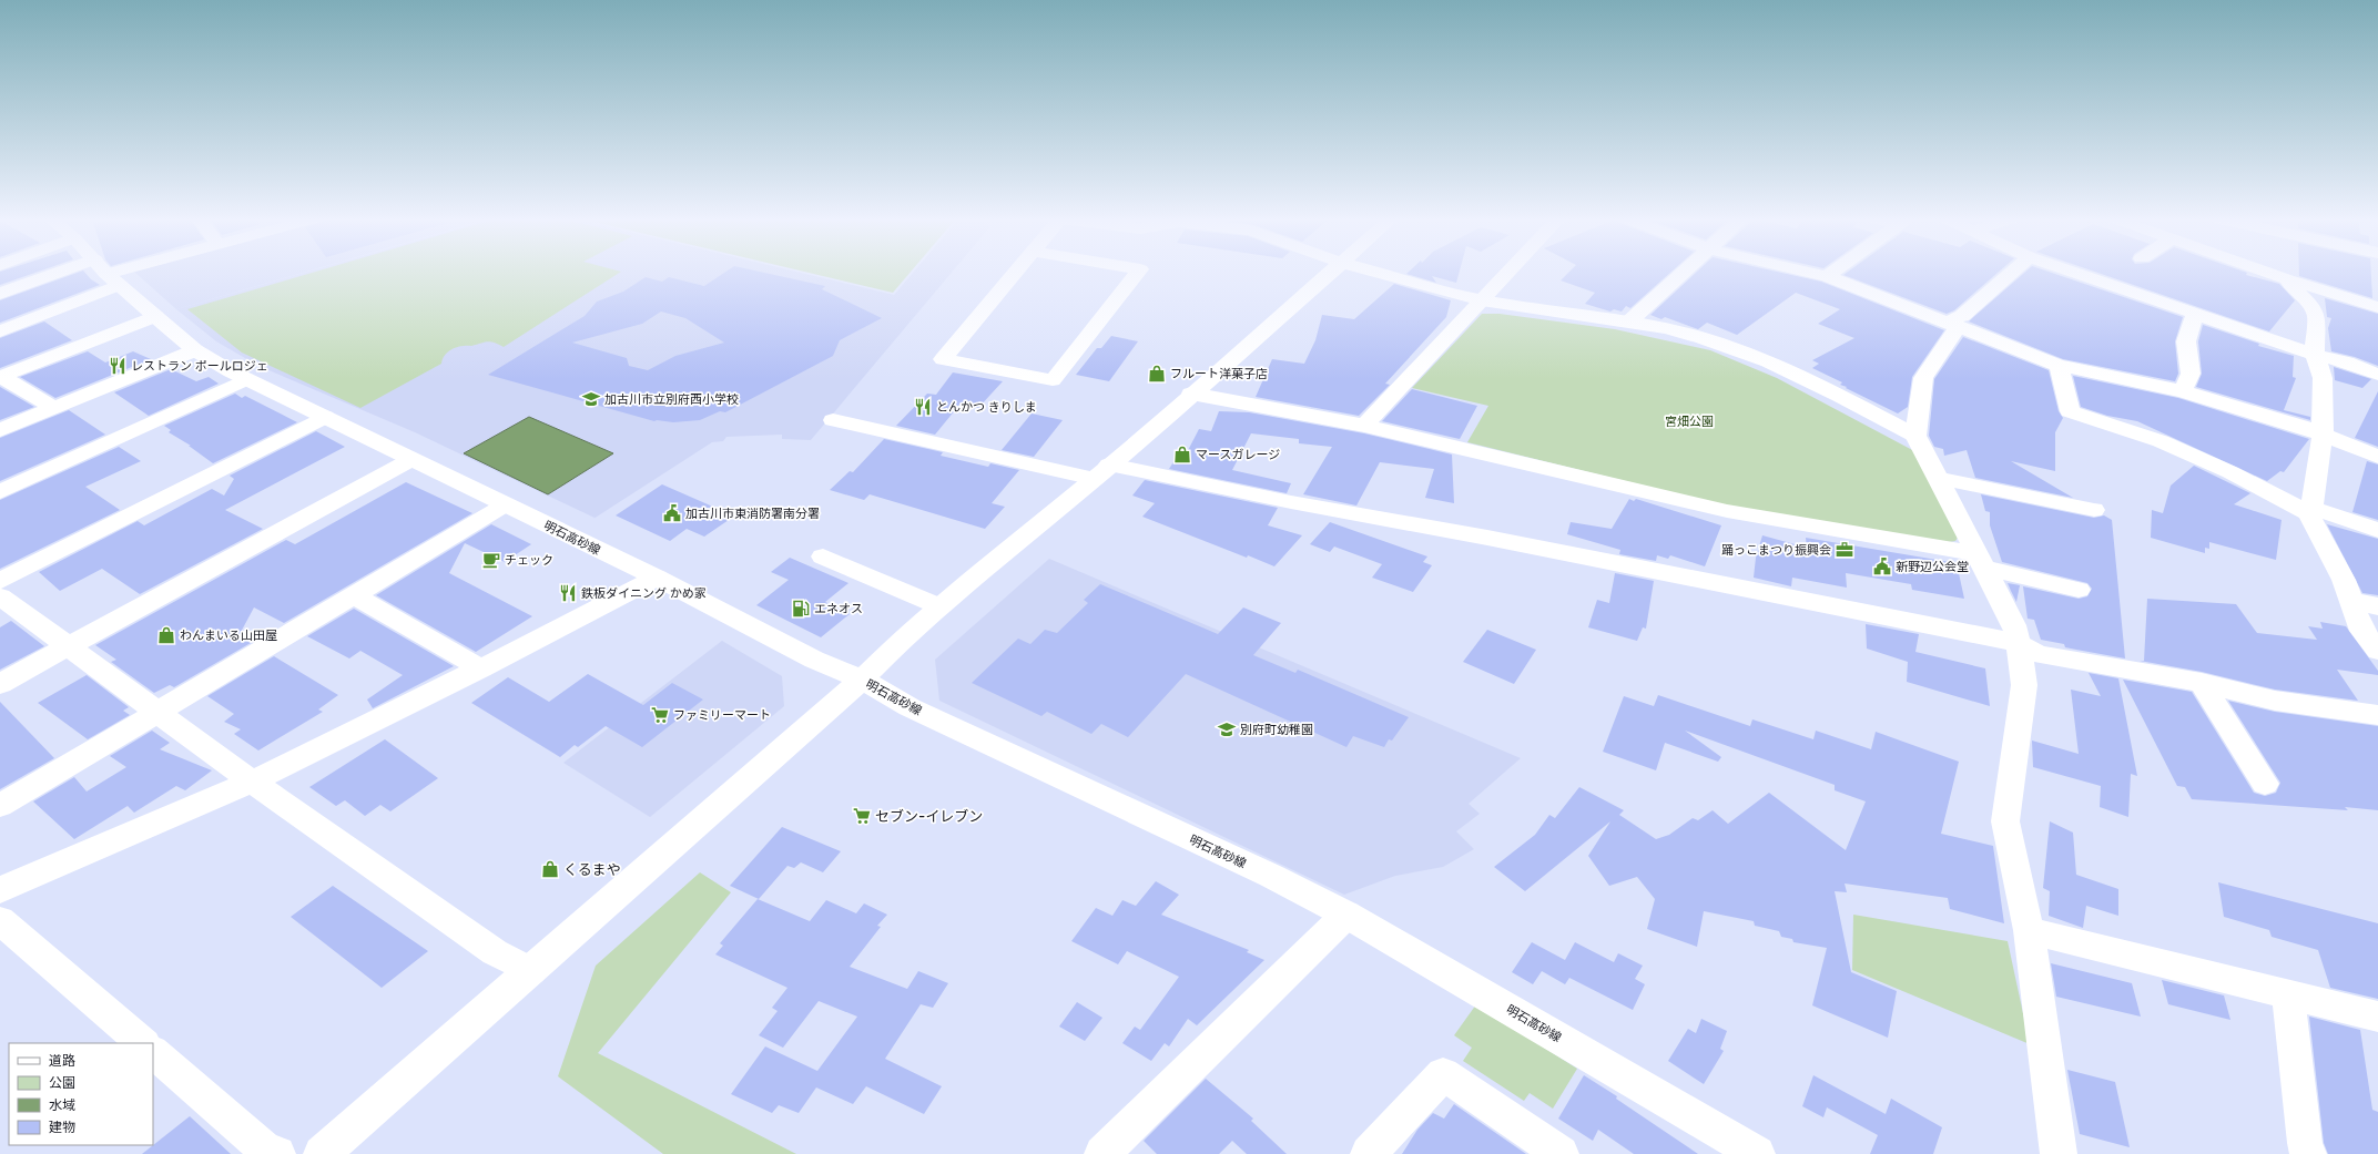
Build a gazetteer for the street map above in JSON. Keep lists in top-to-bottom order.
{
  "streets": {
    "street": ["明石高砂線"]
  },
  "parks": ["宮畑公園"],
  "places": {
    "restaurant": ["レストラン ポールロジェ", "とんかつ きりしま", "鉄板ダイニング かめ家"],
    "shop": [
      "フルート洋菓子店",
      "マースガレージ",
      "わんまいる山田屋",
      "くるまや"
    ],
    "school or university": ["加古川市立別府西小学校", "別府町幼稚園"],
    "public building": ["加古川市東消防署南分署", "新野辺公会堂"],
    "office": ["踊っこまつり振興会"],
    "cafe": ["チェック"],
    "fuel station": ["エネオス"],
    "supermarket": ["ファミリーマート", "セブン-イレブン"]
  },
  "legend": [
    "道路",
    "公園",
    "水域",
    "建物"
  ]
}
